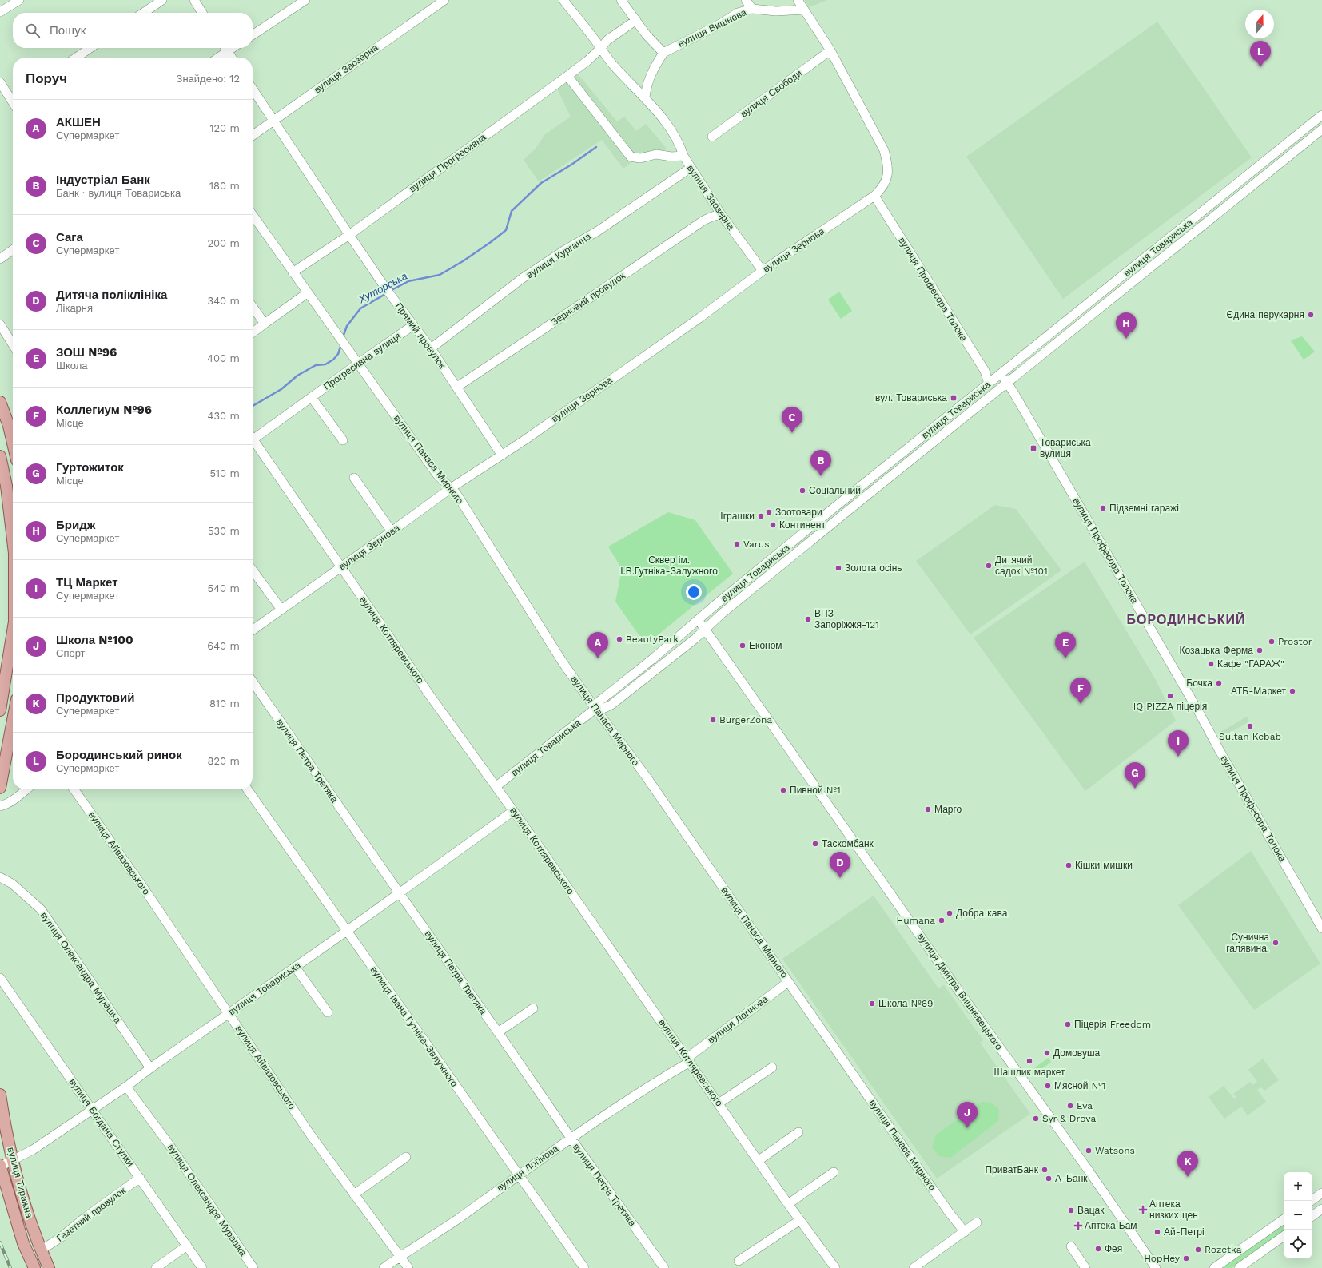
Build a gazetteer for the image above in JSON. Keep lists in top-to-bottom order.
{
  "streets": {
    "main road": ["вулиця Тиражна"],
    "street": [
      "вулиця Вишнева",
      "вулиця Заозерна",
      "вулиця Свободи",
      "вулиця Прогресивна",
      "вулиця Товариська",
      "вулиця Зернова",
      "вулиця Курганна",
      "вулиця Професора Толока",
      "Зерновий провулок",
      "Прямий провулок",
      "Прогресивна вулиця",
      "вулиця Панаса Мирного",
      "вулиця Котляревського",
      "вулиця Петра Третяка",
      "вулиця Айвазовського",
      "вулиця Олександра Мурашка",
      "вулиця Дмитра Вишневецького",
      "вулиця Логінова",
      "вулиця Івана Гутніка-Залужного",
      "вулиця Богдана Ступки",
      "Газетний провулок"
    ]
  },
  "crossings": [
    ["вулиця Заозерна", "вулиця Прогресивна"],
    ["вулиця Заозерна", "вулиця Зернова"],
    ["вулиця Заозерна", "вулиця Курганна"],
    ["вулиця Заозерна", "Зерновий провулок"],
    ["вулиця Заозерна", "Прямий провулок"],
    ["вулиця Свободи", "вулиця Зернова"],
    ["вулиця Прогресивна", "Прямий провулок"],
    ["вулиця Прогресивна", "вулиця Панаса Мирного"],
    ["вулиця Товариська", "вулиця Професора Толока"],
    ["вулиця Товариська", "вулиця Панаса Мирного"],
    ["вулиця Товариська", "вулиця Котляревського"],
    ["вулиця Товариська", "вулиця Петра Третяка"],
    ["вулиця Товариська", "вулиця Айвазовського"],
    ["вулиця Товариська", "вулиця Олександра Мурашка"],
    ["вулиця Товариська", "вулиця Дмитра Вишневецького"],
    ["вулиця Товариська", "вулиця Івана Гутніка-Залужного"],
    ["вулиця Товариська", "вулиця Богдана Ступки"],
    ["вулиця Товариська", "вулиця Тиражна"],
    ["вулиця Зернова", "вулиця Професора Толока"],
    ["вулиця Зернова", "Прямий провулок"],
    ["вулиця Зернова", "вулиця Панаса Мирного"],
    ["вулиця Зернова", "вулиця Котляревського"],
    ["вулиця Курганна", "Прямий провулок"],
    ["Зерновий провулок", "Прямий провулок"],
    ["Прямий провулок", "Прогресивна вулиця"],
    ["Прогресивна вулиця", "вулиця Панаса Мирного"],
    ["вулиця Панаса Мирного", "вулиця Логінова"],
    ["вулиця Котляревського", "вулиця Логінова"],
    ["вулиця Петра Третяка", "вулиця Логінова"],
    ["вулиця Айвазовського", "вулиця Логінова"],
    ["вулиця Логінова", "вулиця Івана Гутніка-Залужного"],
    ["вулиця Богдана Ступки", "Газетний провулок"],
    ["вулиця Тиражна", "Газетний провулок"]
  ],
  "districts": ["БОРОДИНСЬКИЙ"],
  "water": ["Хуторська"],
  "parks": ["Сквер ім. І.В.Гутніка-Залужного"],
  "places": {
    "other": [
      "Єдина перукарня",
      "Соціальний",
      "Підземні гаражі",
      "Зоотовари",
      "Іграшки",
      "Континент",
      "Varus",
      "Дитячий садок №101",
      "Золота осінь",
      "ВПЗ Запоріжжя-121",
      "BeautyPark",
      "Prostor",
      "Економ",
      "Козацька Ферма",
      "Кафе \"ГАРАЖ\"",
      "Бочка",
      "АТБ-Маркет",
      "IQ PIZZA піцерія",
      "BurgerZona",
      "Sultan Kebab",
      "Пивной №1",
      "Марго",
      "Таскомбанк",
      "Кішки мишки",
      "Добра кава",
      "Humana",
      "Сунична галявина.",
      "Школа №69",
      "Піцерія Freedom",
      "Домовуша",
      "Шашлик маркет",
      "Мясной №1",
      "Eva",
      "Syr & Drova",
      "Watsons",
      "ПриватБанк",
      "А-Банк",
      "Вацак",
      "Ай-Петрі",
      "Фея",
      "Rozetka",
      "HopHey"
    ],
    "transit": ["вул. Товариська", "Товариська вулиця"],
    "health": ["Аптека низких цен", "Аптека Бам"]
  },
  "north": "top",
  "page": {
    "search": "Пошук",
    "pins": [
      "L",
      "H",
      "C",
      "B",
      "A",
      "E",
      "F",
      "I",
      "G",
      "D",
      "J",
      "K"
    ],
    "heading": ["Поруч", "Знайдено: 12"],
    "list": [
      {
        "mark": "A",
        "name": "АКШЕН",
        "note": "Супермаркет",
        "value": "120 m"
      },
      {
        "mark": "B",
        "name": "Індустріал Банк",
        "note": "Банк · вулиця Товариська",
        "value": "180 m"
      },
      {
        "mark": "C",
        "name": "Сага",
        "note": "Супермаркет",
        "value": "200 m"
      },
      {
        "mark": "D",
        "name": "Дитяча поліклініка",
        "note": "Лікарня",
        "value": "340 m"
      },
      {
        "mark": "E",
        "name": "ЗОШ №96",
        "note": "Школа",
        "value": "400 m"
      },
      {
        "mark": "F",
        "name": "Коллегиум №96",
        "note": "Місце",
        "value": "430 m"
      },
      {
        "mark": "G",
        "name": "Гуртожиток",
        "note": "Місце",
        "value": "510 m"
      },
      {
        "mark": "H",
        "name": "Бридж",
        "note": "Супермаркет",
        "value": "530 m"
      },
      {
        "mark": "I",
        "name": "ТЦ Маркет",
        "note": "Супермаркет",
        "value": "540 m"
      },
      {
        "mark": "J",
        "name": "Школа №100",
        "note": "Спорт",
        "value": "640 m"
      },
      {
        "mark": "K",
        "name": "Продуктовий",
        "note": "Супермаркет",
        "value": "810 m"
      },
      {
        "mark": "L",
        "name": "Бородинський ринок",
        "note": "Супермаркет",
        "value": "820 m"
      }
    ],
    "map_buttons": ["+", "−"]
  }
}
